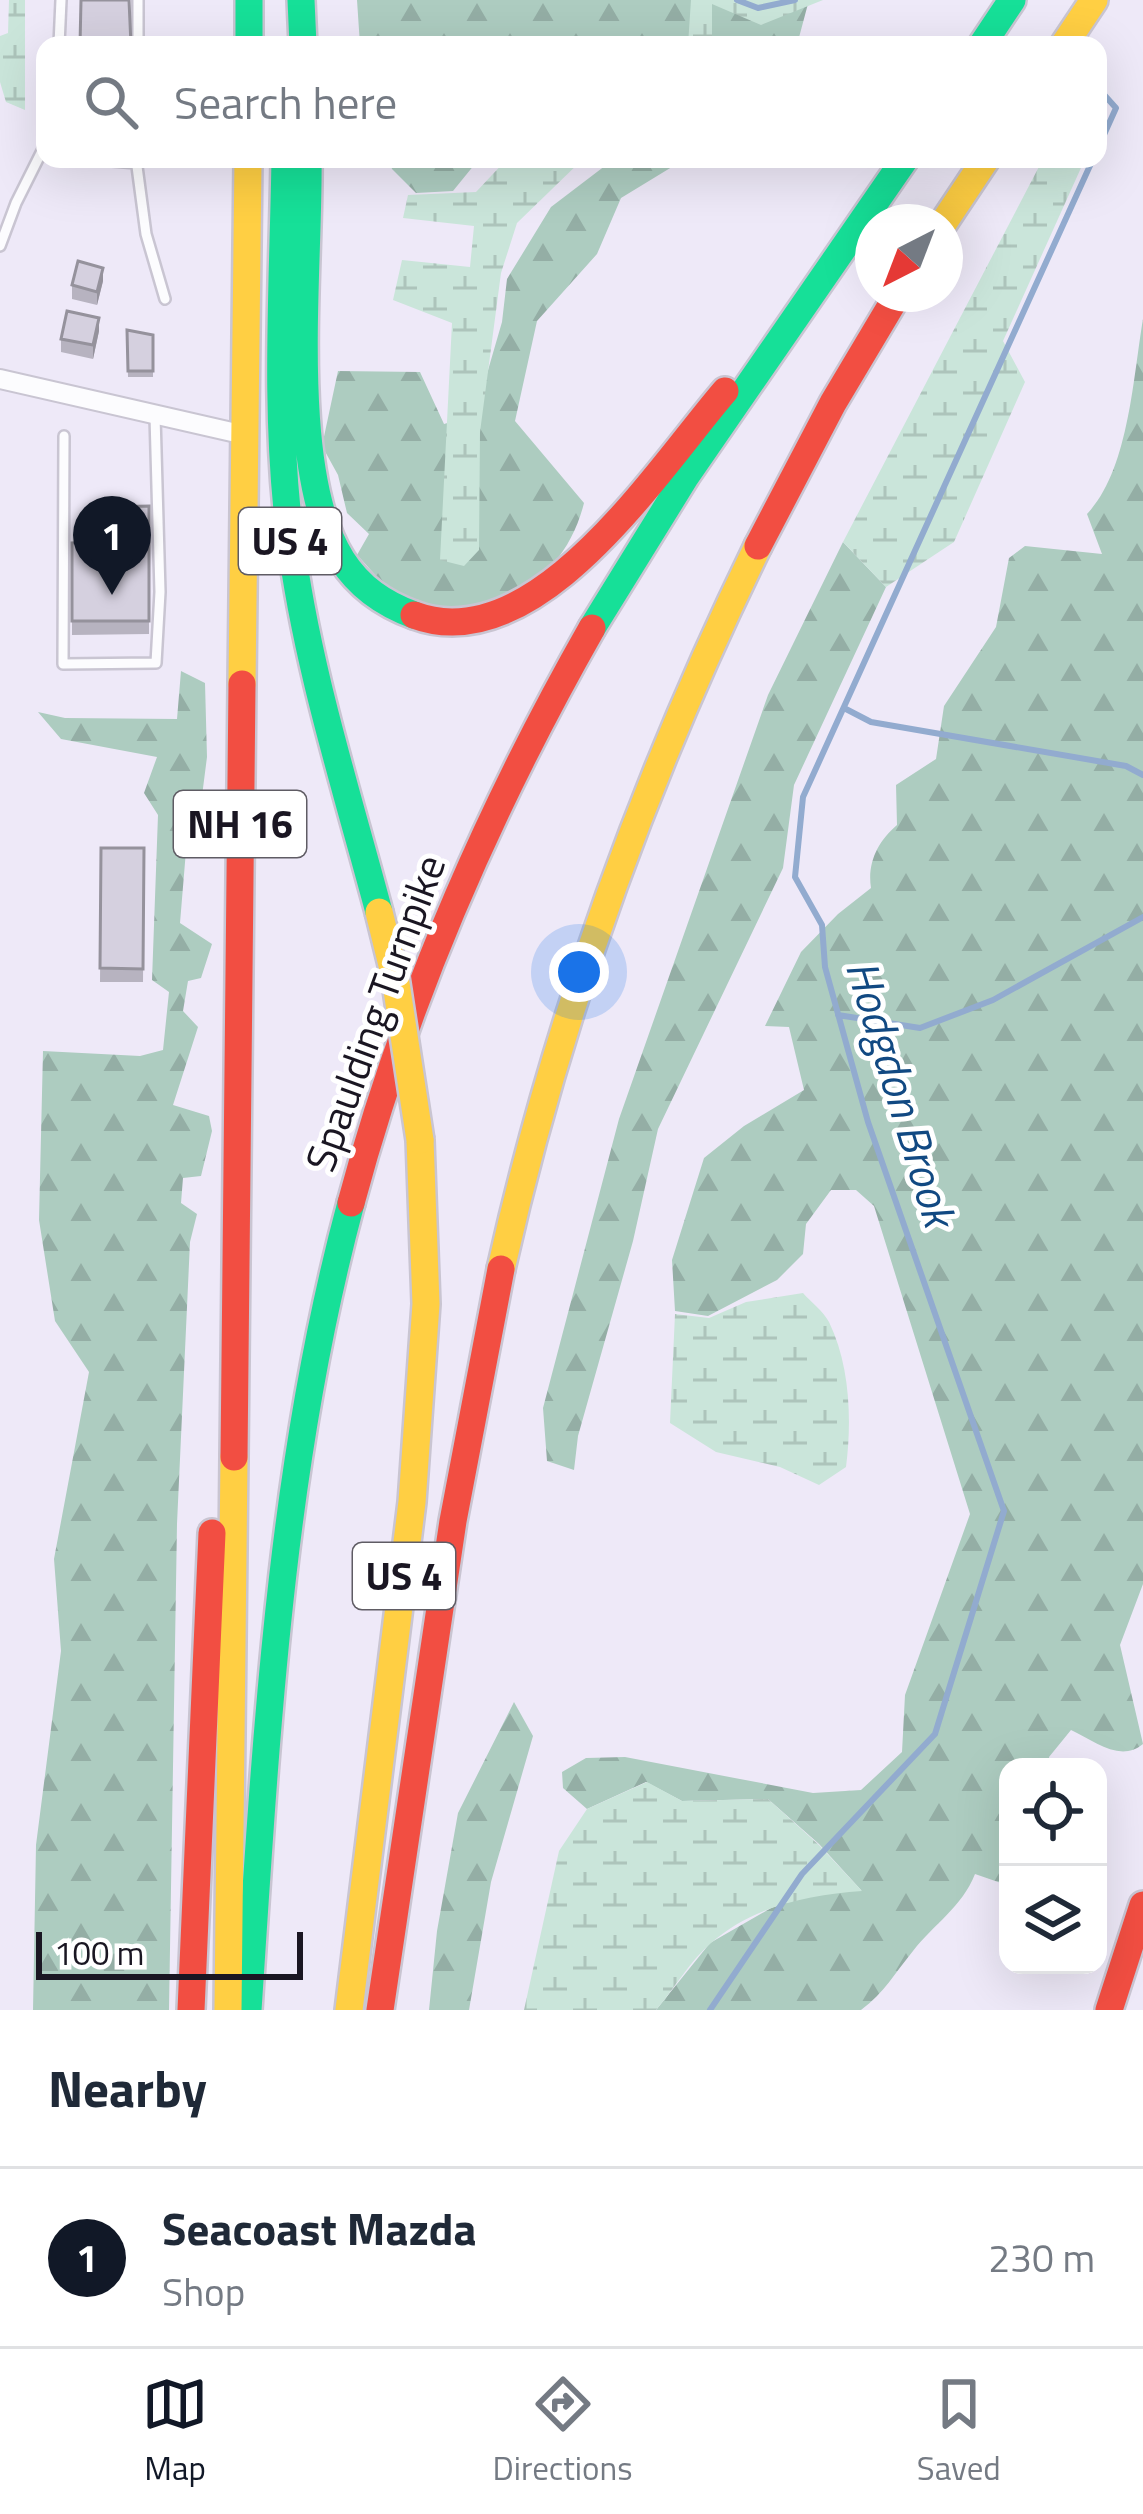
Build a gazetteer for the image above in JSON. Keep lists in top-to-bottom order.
{
  "streets": {
    "main road": ["US 4", "NH 16", "Spaulding Turnpike"]
  },
  "water": ["Hodgdon Brook"],
  "scale_bar": "100 m",
  "north": "bottom left",
  "page": {
    "search": "Search here",
    "pins": "1",
    "scale": "100 m",
    "heading": "Nearby",
    "list": [
      {
        "mark": "1",
        "name": "Seacoast Mazda",
        "note": "Shop",
        "value": "230 m"
      }
    ],
    "nav": ["Map", "Directions", "Saved"]
  }
}
